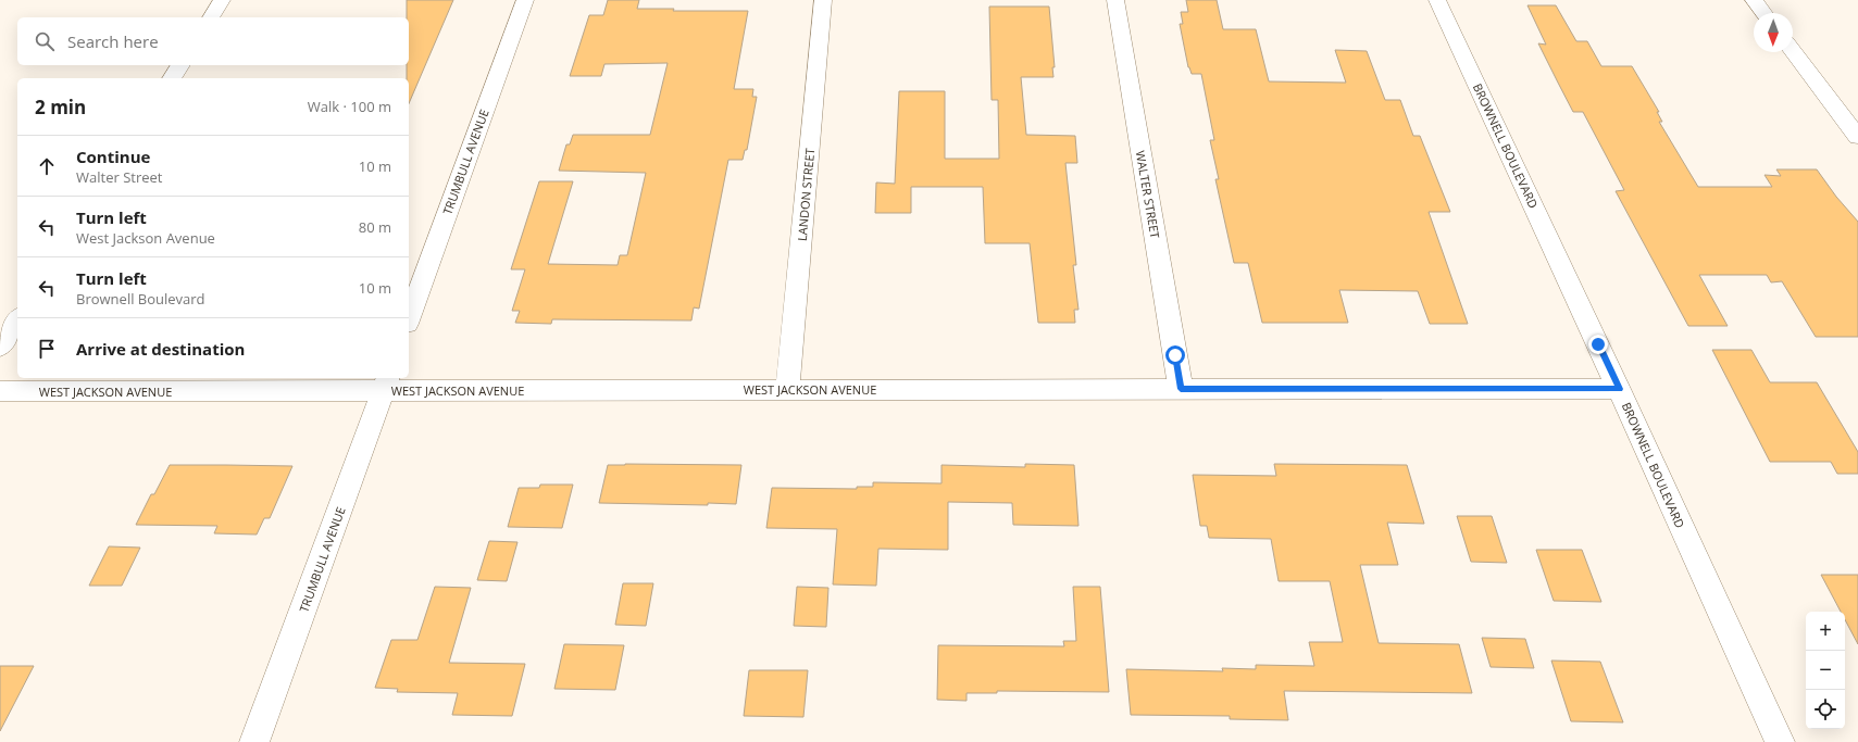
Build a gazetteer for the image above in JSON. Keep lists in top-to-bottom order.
{
  "streets": {
    "street": [
      "BROWNELL BOULEVARD",
      "TRUMBULL AVENUE",
      "LANDON STREET",
      "WALTER STREET",
      "WEST JACKSON AVENUE"
    ]
  },
  "crossings": [
    ["BROWNELL BOULEVARD", "WEST JACKSON AVENUE"],
    ["TRUMBULL AVENUE", "WEST JACKSON AVENUE"],
    ["LANDON STREET", "WEST JACKSON AVENUE"],
    ["WALTER STREET", "WEST JACKSON AVENUE"]
  ],
  "north": "bottom",
  "page": {
    "search": "Search here",
    "heading": ["2 min", "Walk · 100 m"],
    "list": [
      ["Continue", "Walter Street", "10 m"],
      ["Turn left", "West Jackson Avenue", "80 m"],
      ["Turn left", "Brownell Boulevard", "10 m"],
      "Arrive at destination"
    ],
    "map_buttons": ["+", "−"]
  }
}
